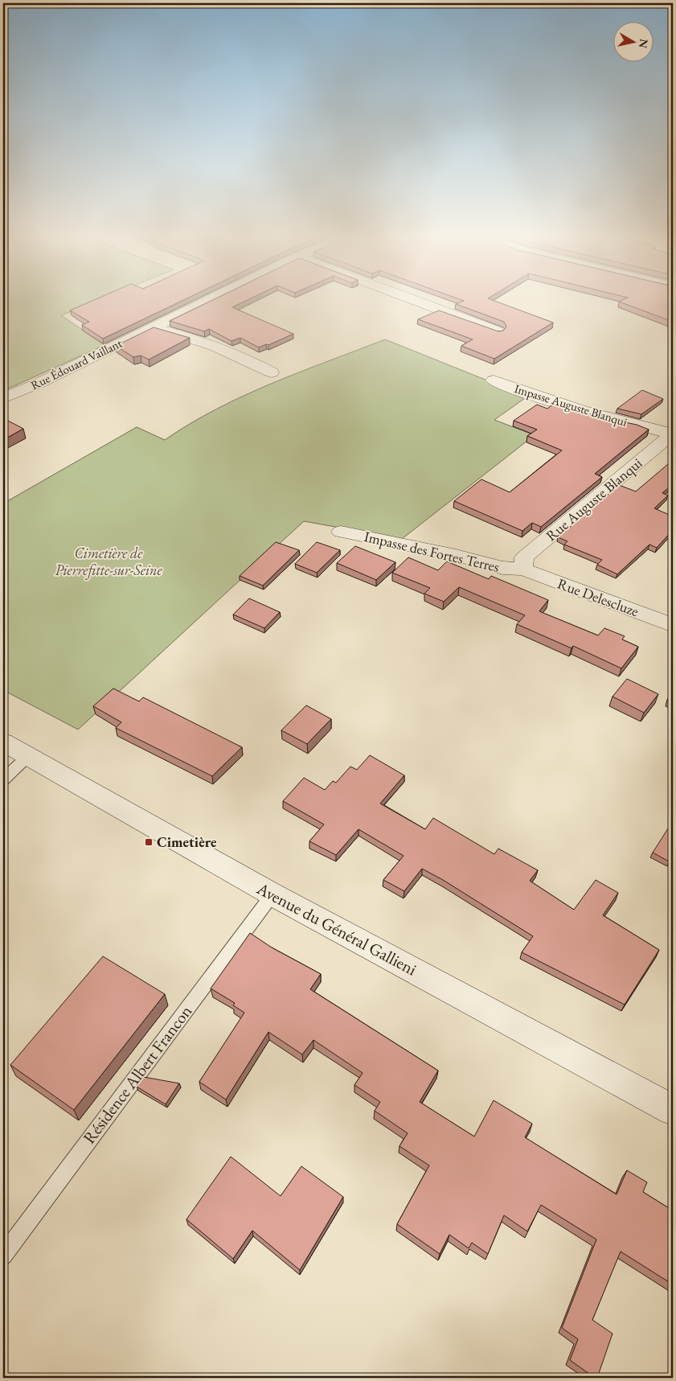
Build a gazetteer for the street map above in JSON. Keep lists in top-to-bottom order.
{
  "streets": {
    "street": [
      "Rue Édouard Vaillant",
      "Impasse Auguste Blanqui",
      "Rue Auguste Blanqui",
      "Impasse des Fortes Terres",
      "Rue Delescluze",
      "Avenue du Général Gallieni"
    ],
    "lane": ["Résidence Albert Francon"]
  },
  "crossings": [
    ["Impasse Auguste Blanqui", "Rue Auguste Blanqui"],
    ["Rue Auguste Blanqui", "Impasse des Fortes Terres"],
    ["Rue Auguste Blanqui", "Rue Delescluze"],
    ["Impasse des Fortes Terres", "Rue Delescluze"],
    ["Avenue du Général Gallieni", "Résidence Albert Francon"]
  ],
  "parks": ["Cimetière de Pierrefitte-sur-Seine"],
  "places": {
    "transit": ["Cimetière"]
  },
  "north": "right"
}
